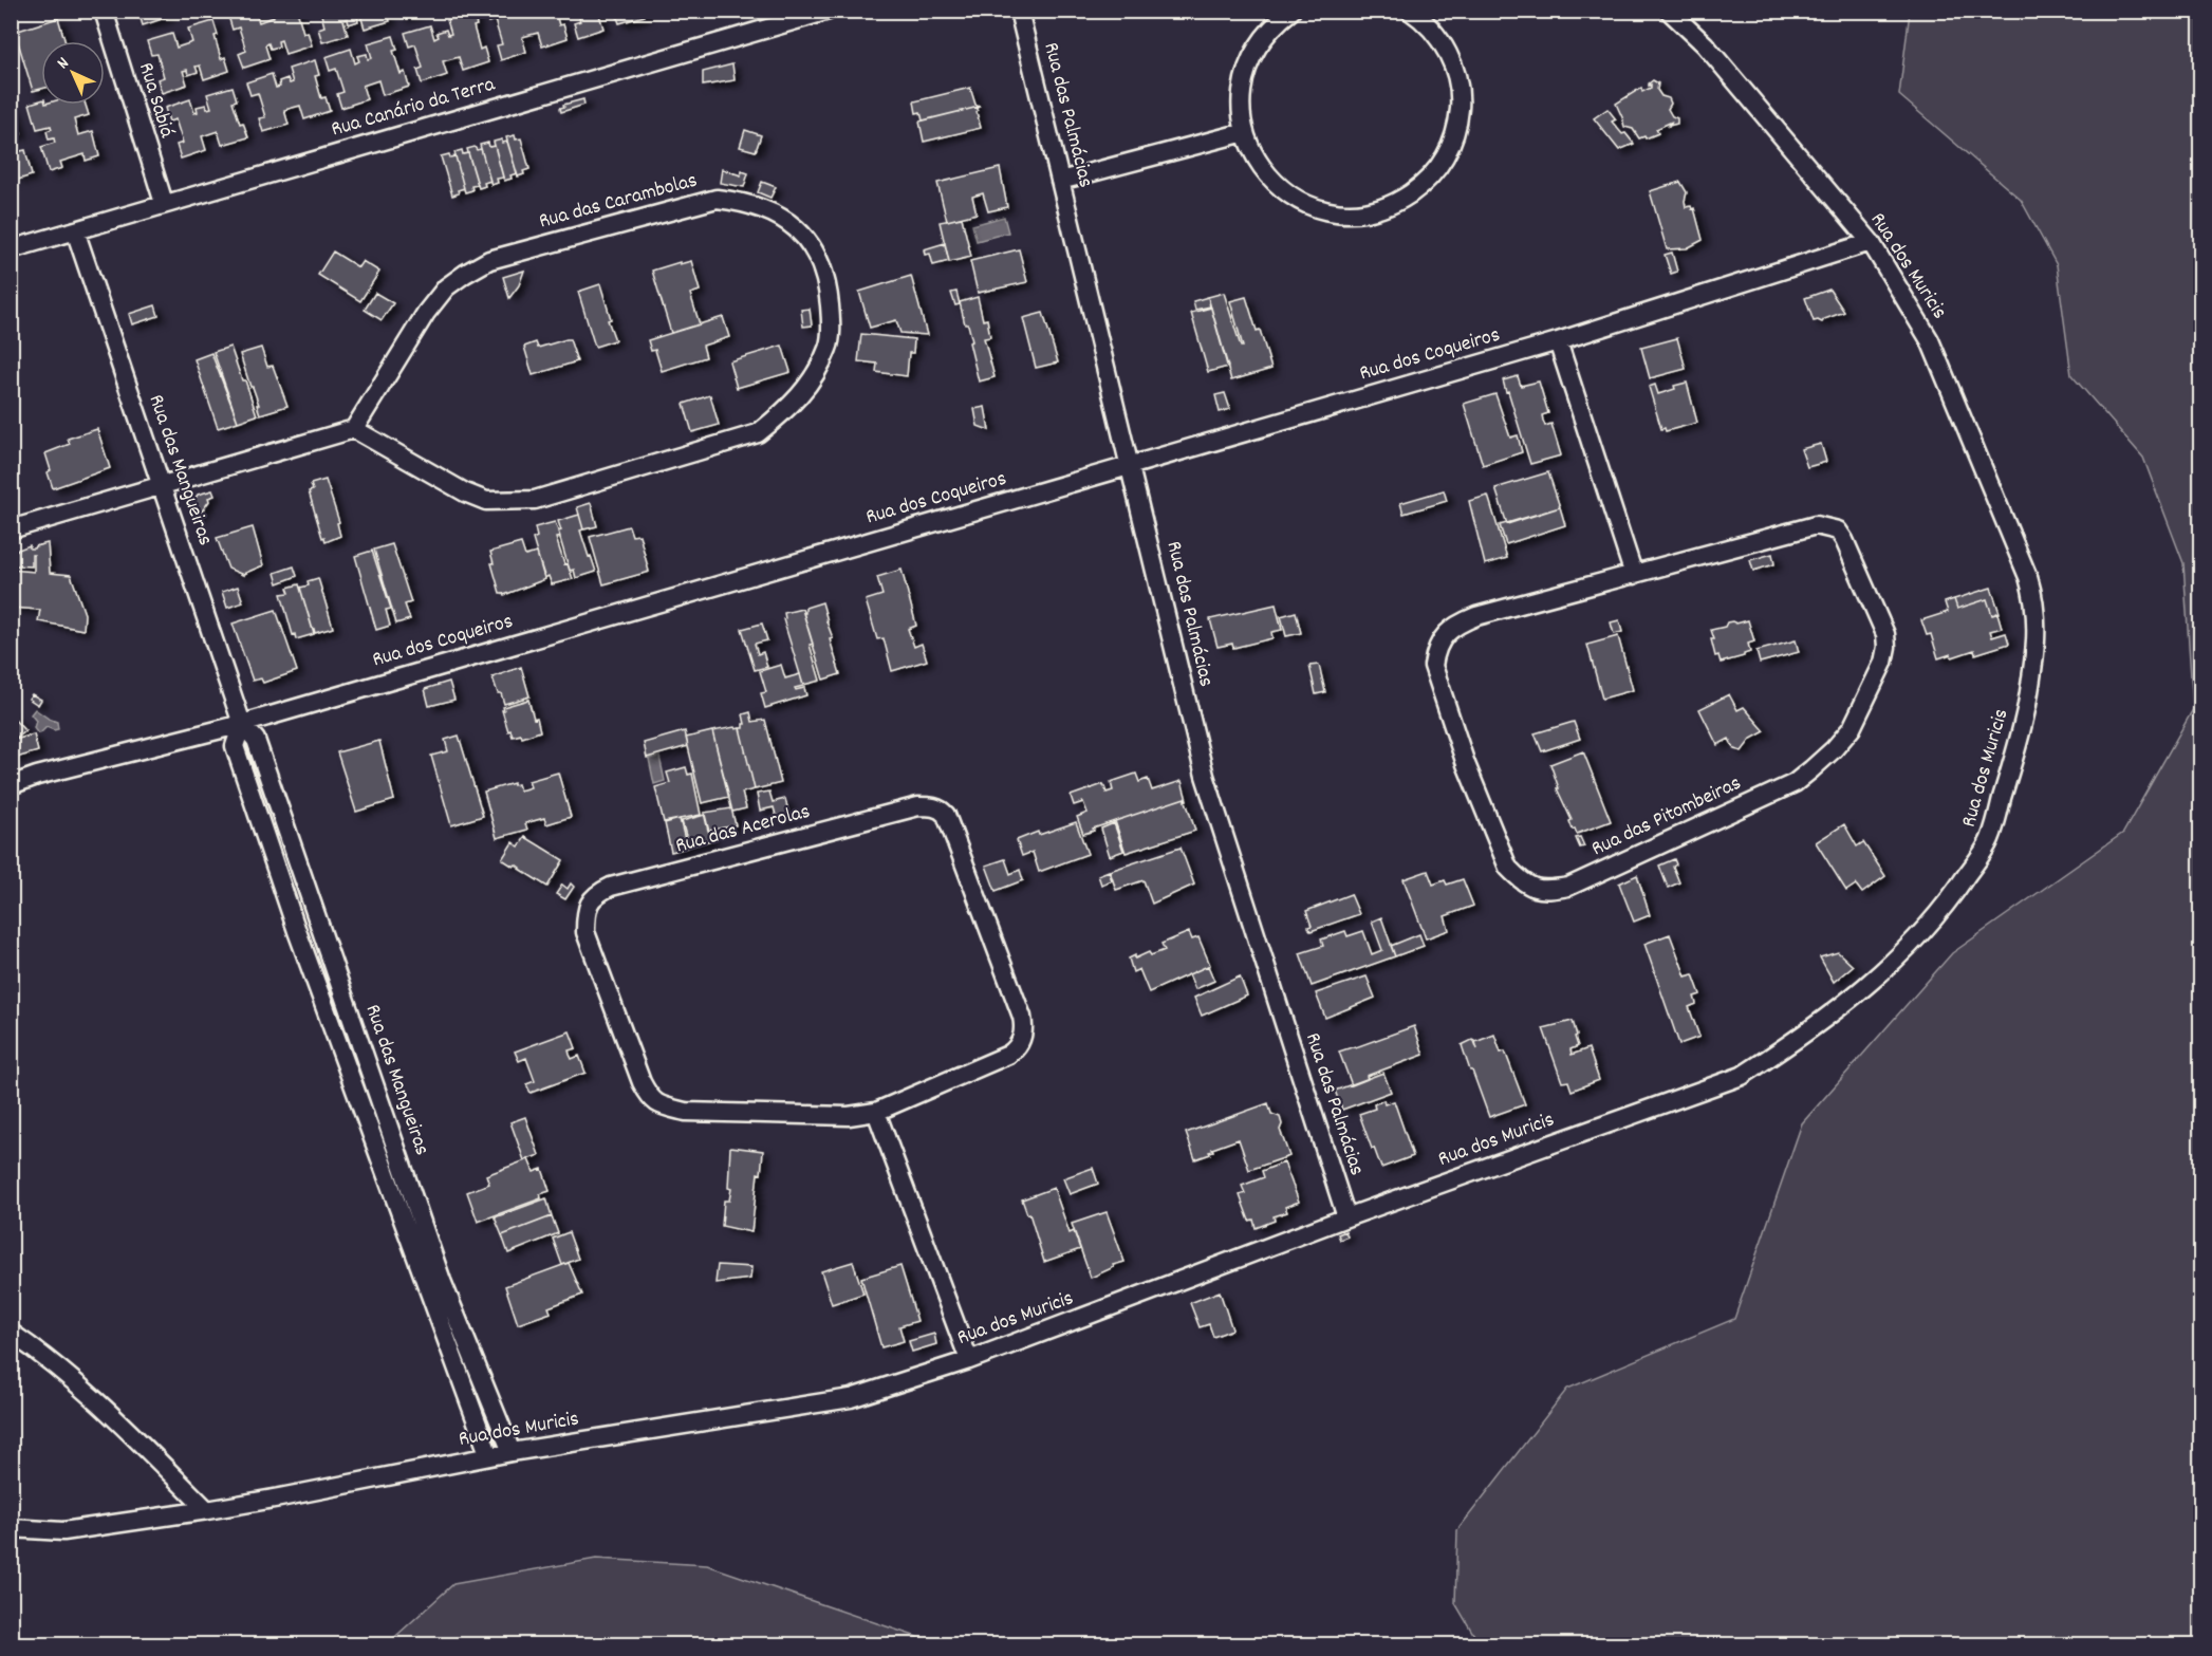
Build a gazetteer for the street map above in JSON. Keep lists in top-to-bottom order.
{
  "streets": {
    "street": [
      "Rua Sabiá",
      "Rua Canário da Terra",
      "Rua das Palmácias",
      "Rua das Carambolas",
      "Rua dos Muricis",
      "Rua dos Coqueiros",
      "Rua das Mangueiras",
      "Rua das Pitombeiras",
      "Rua das Acerolas"
    ]
  },
  "crossings": [
    ["Rua Sabiá", "Rua Canário da Terra"],
    ["Rua Canário da Terra", "Rua das Mangueiras"],
    ["Rua das Palmácias", "Rua dos Muricis"],
    ["Rua das Palmácias", "Rua dos Coqueiros"],
    ["Rua dos Muricis", "Rua dos Coqueiros"],
    ["Rua dos Muricis", "Rua das Mangueiras"],
    ["Rua dos Coqueiros", "Rua das Mangueiras"]
  ],
  "north": "top left"
}
